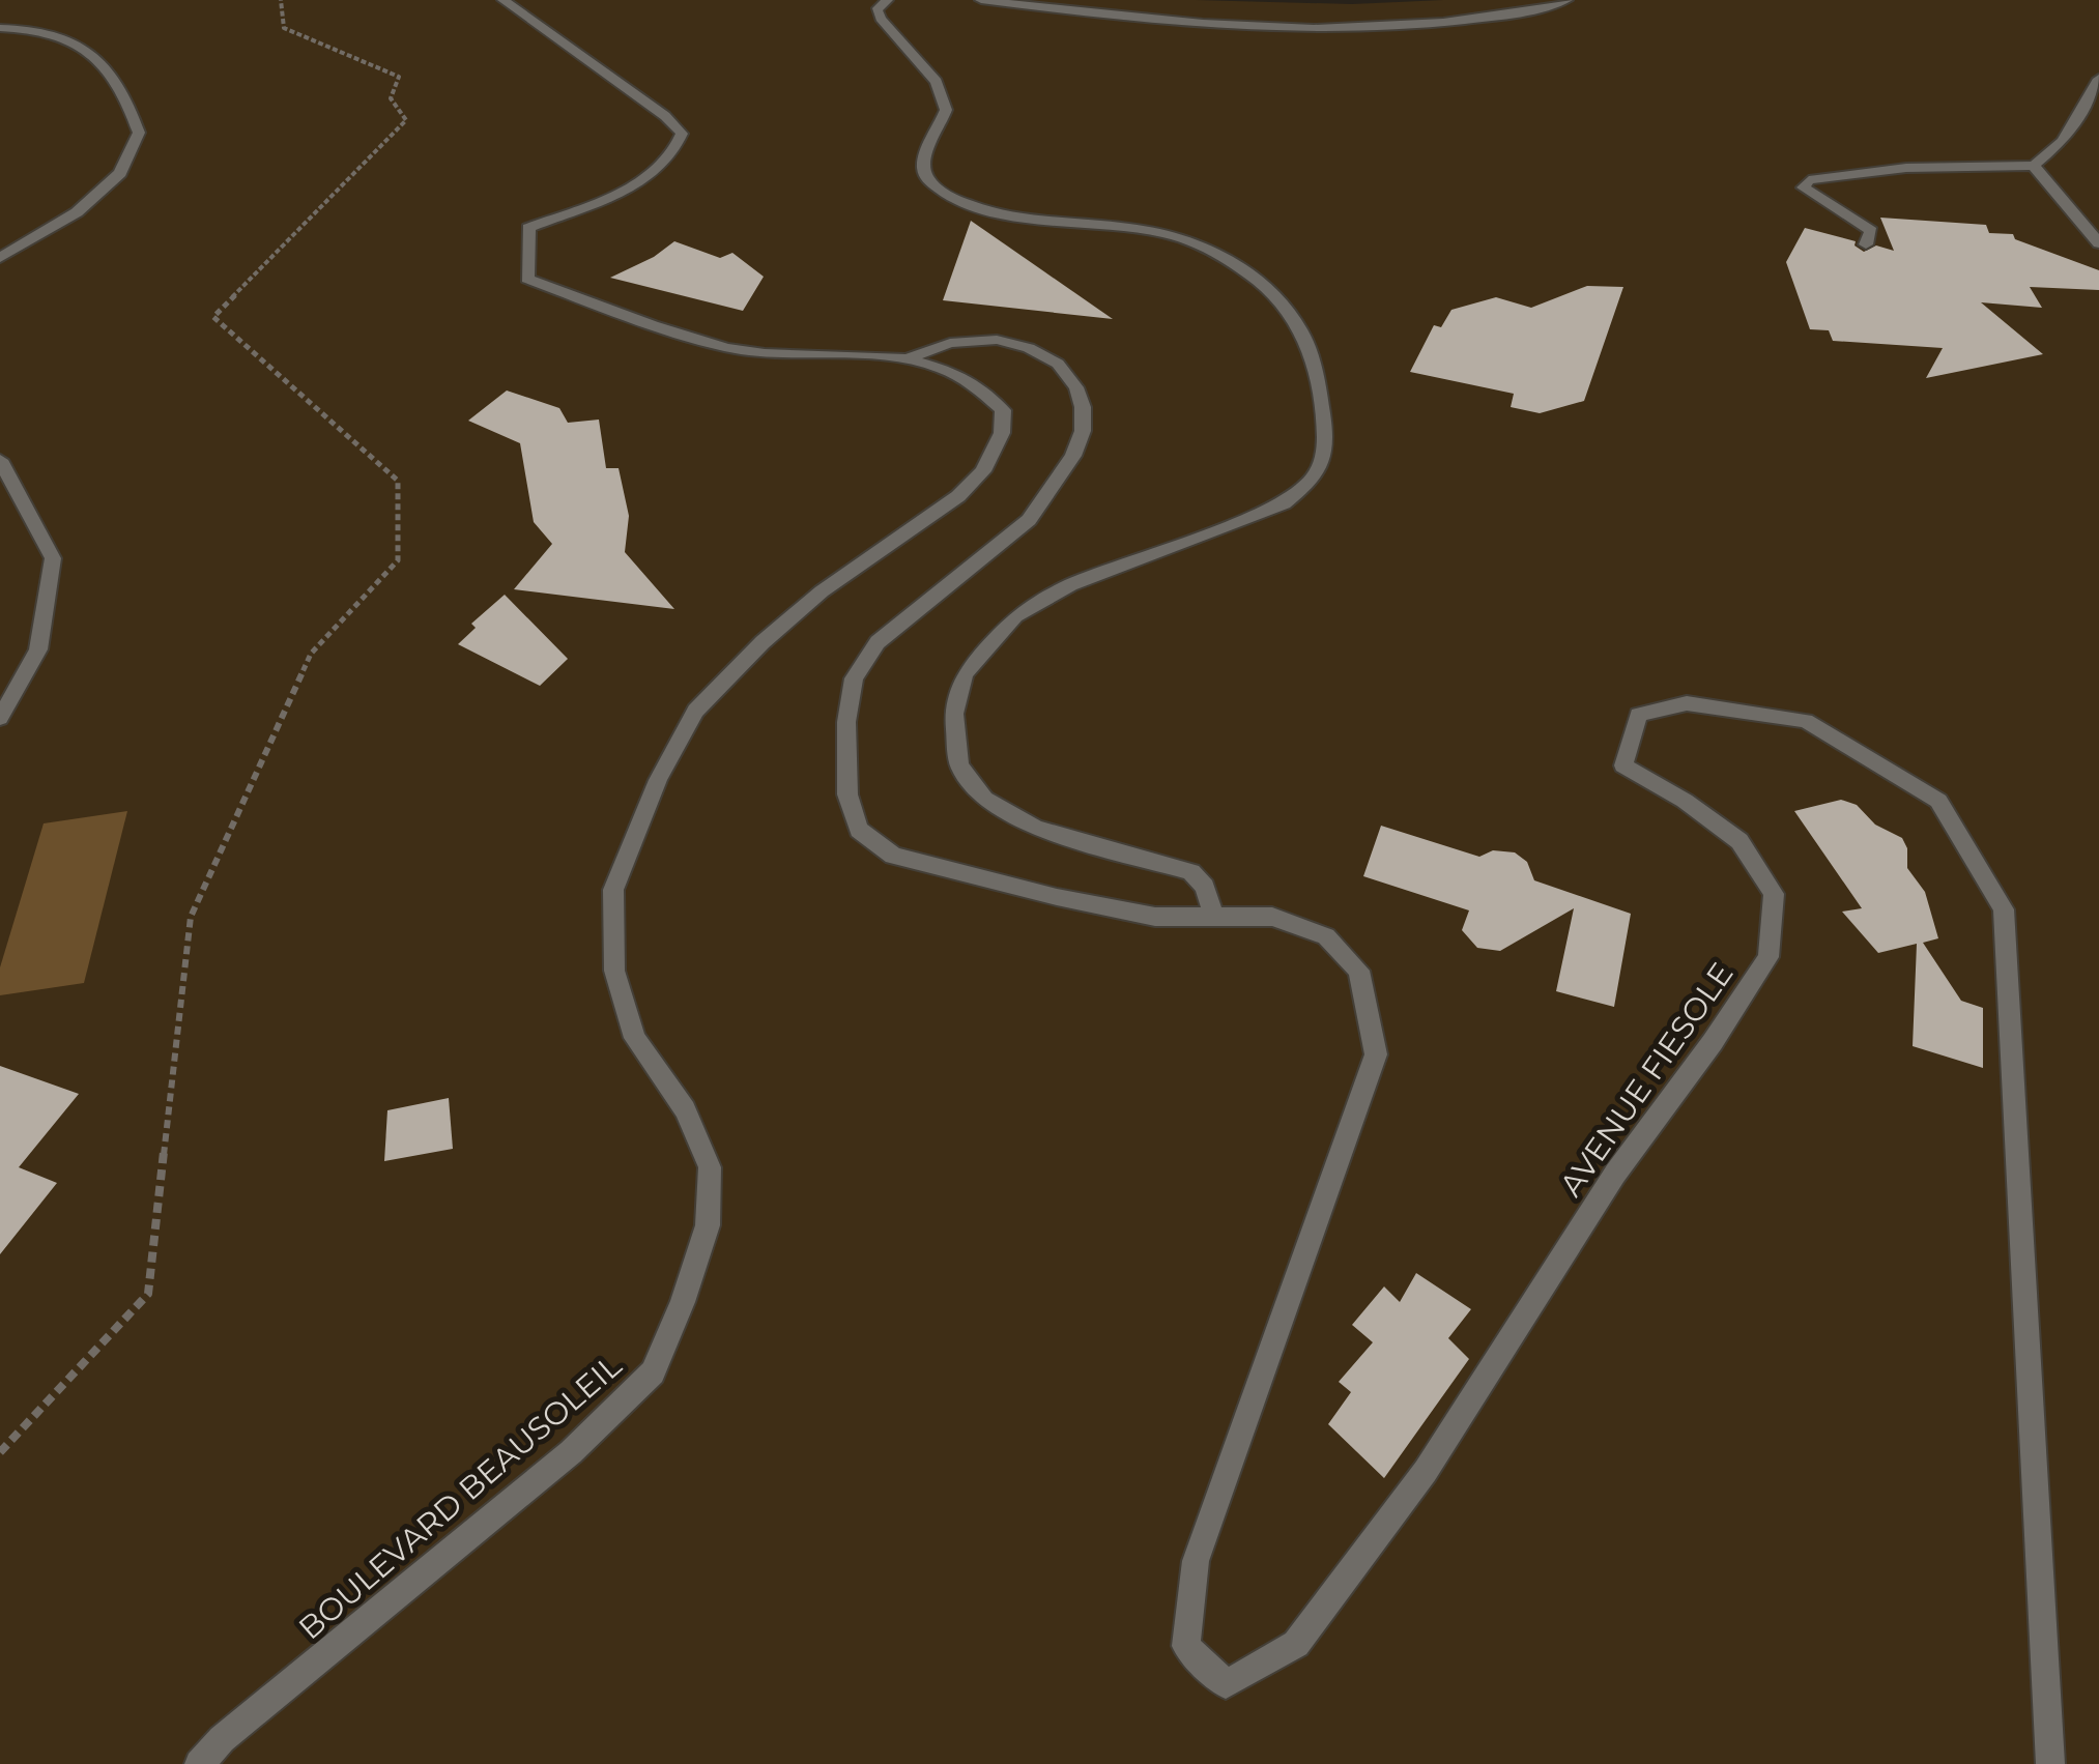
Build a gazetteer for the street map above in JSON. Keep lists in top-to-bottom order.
{
  "streets": {
    "street": ["AVENUE FIESOLE", "BOULEVARD BEAUSOLEIL"]
  }
}
